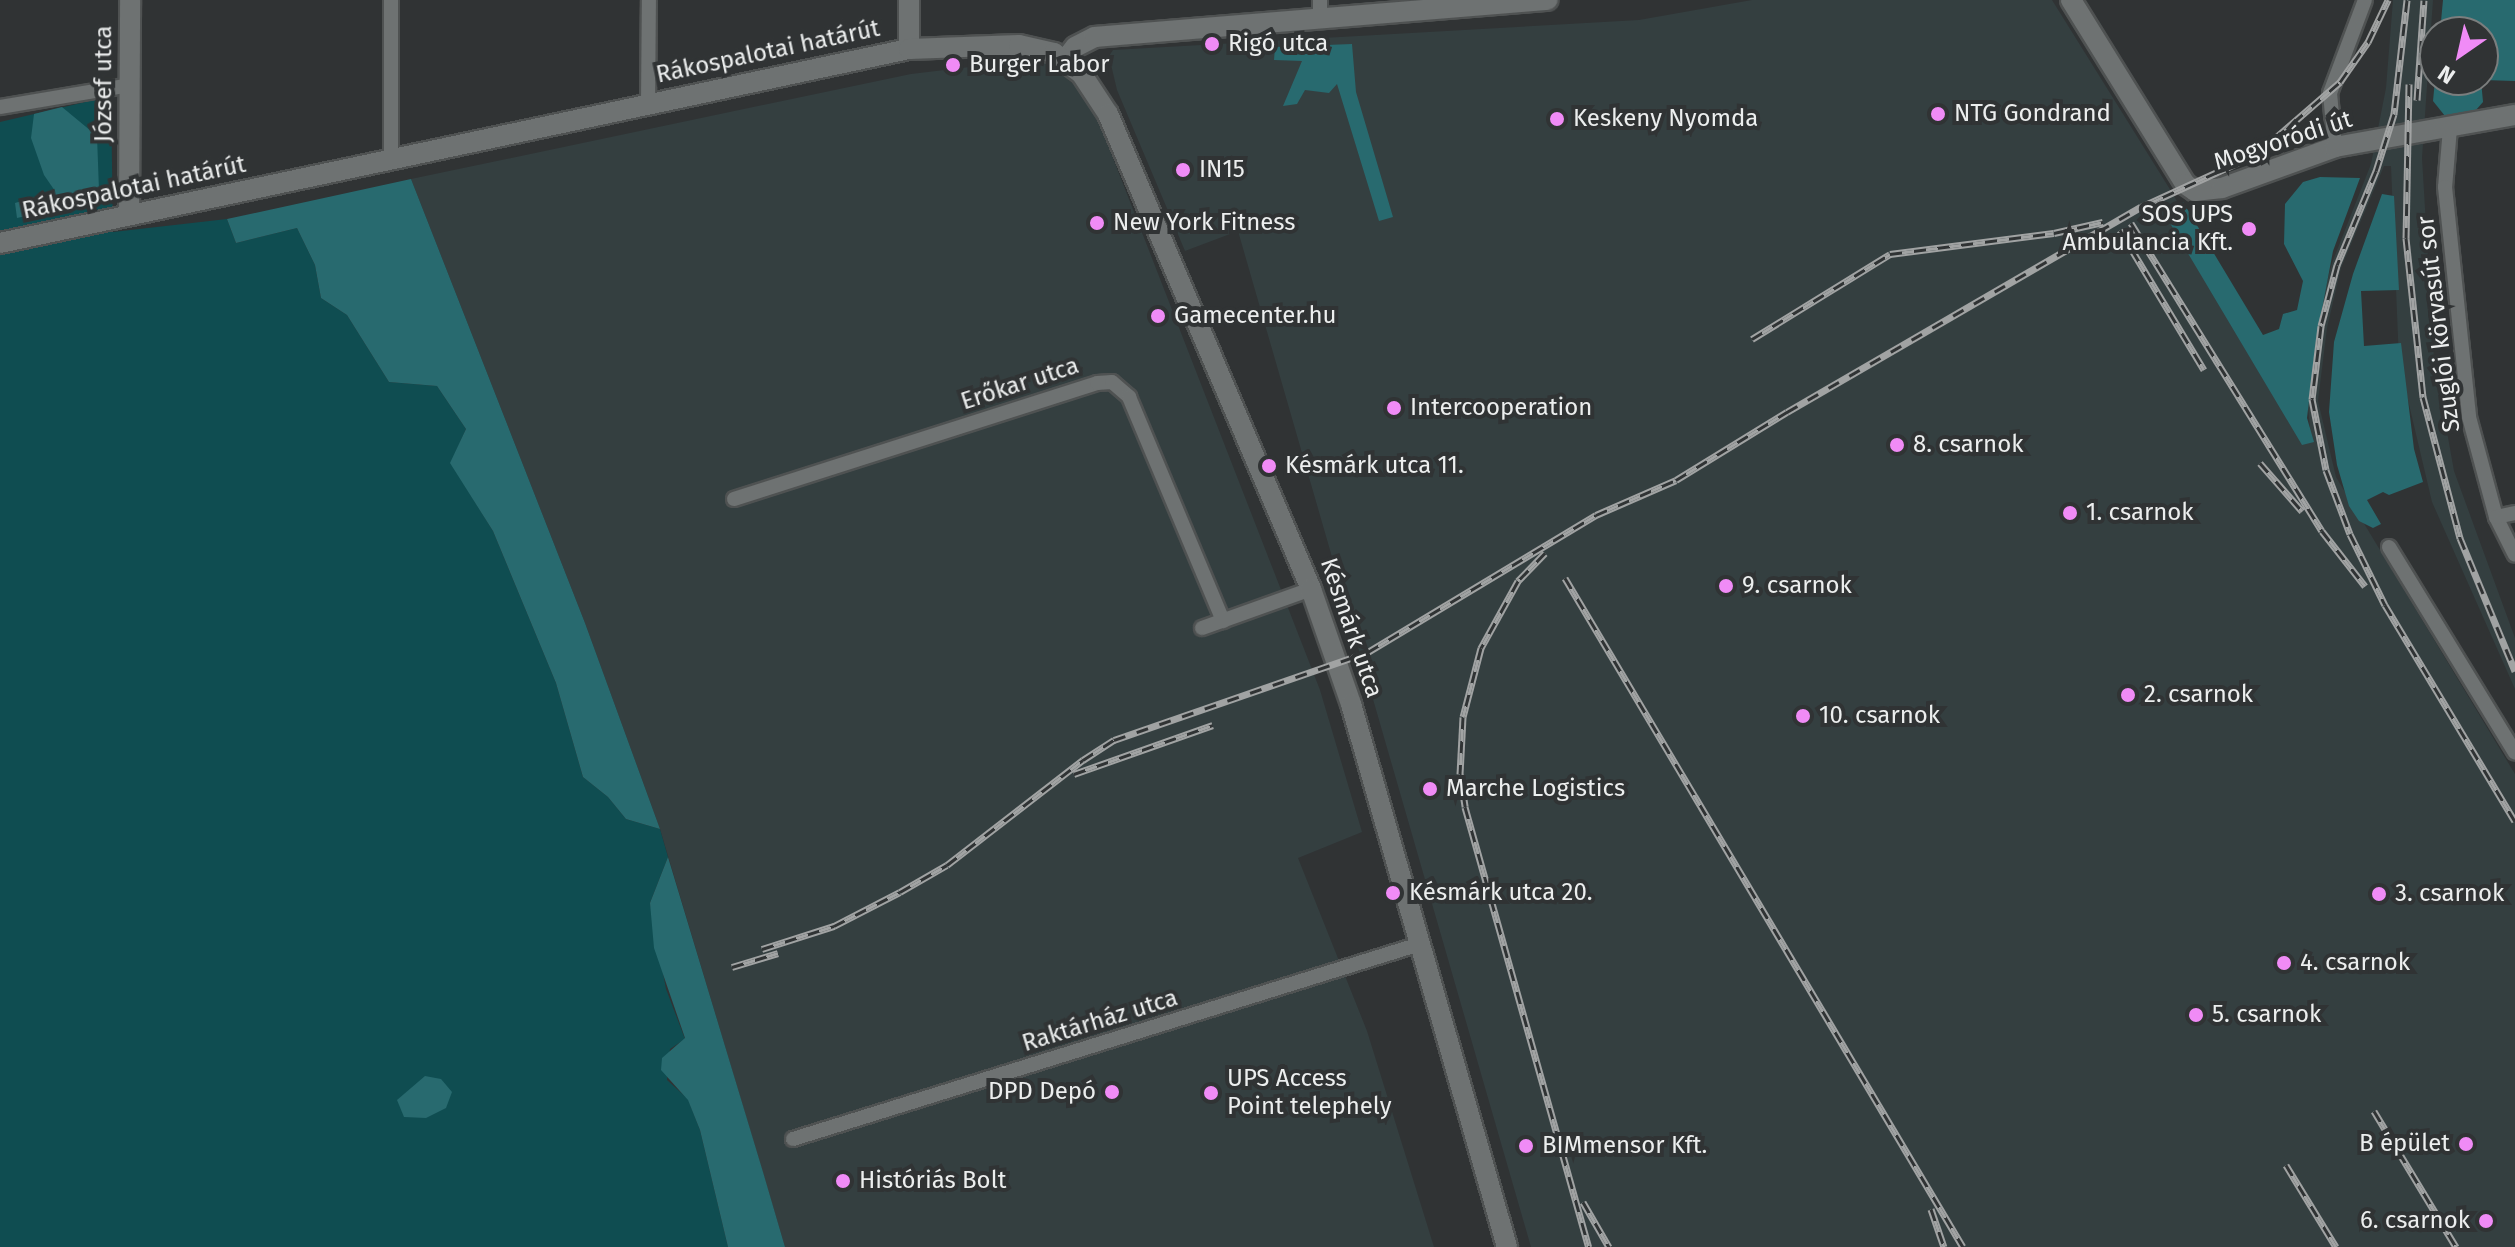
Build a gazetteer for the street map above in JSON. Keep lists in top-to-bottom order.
{
  "streets": {
    "street": [
      "Rákospalotai határút",
      "József utca",
      "Mogyoródi út",
      "Szuglói körvasút sor",
      "Erőkar utca",
      "Késmárk utca",
      "Raktárház utca"
    ]
  },
  "crossings": [
    ["Rákospalotai határút", "József utca"],
    ["Rákospalotai határút", "Késmárk utca"],
    ["Mogyoródi út", "Szuglói körvasút sor"],
    ["Késmárk utca", "Raktárház utca"]
  ],
  "places": [
    "Rigó utca",
    "Burger Labor",
    "NTG Gondrand",
    "Keskeny Nyomda",
    "IN15",
    "New York Fitness",
    "SOS UPS Ambulancia Kft.",
    "Gamecenter.hu",
    "Intercooperation",
    "8. csarnok",
    "Késmárk utca 11.",
    "1. csarnok",
    "9. csarnok",
    "2. csarnok",
    "10. csarnok",
    "Marche Logistics",
    "Késmárk utca 20.",
    "3. csarnok",
    "4. csarnok",
    "5. csarnok",
    "DPD Depó",
    "UPS Access Point telephely",
    "B épület",
    "BIMmensor Kft.",
    "Históriás Bolt",
    "6. csarnok"
  ],
  "north": "bottom left"
}
